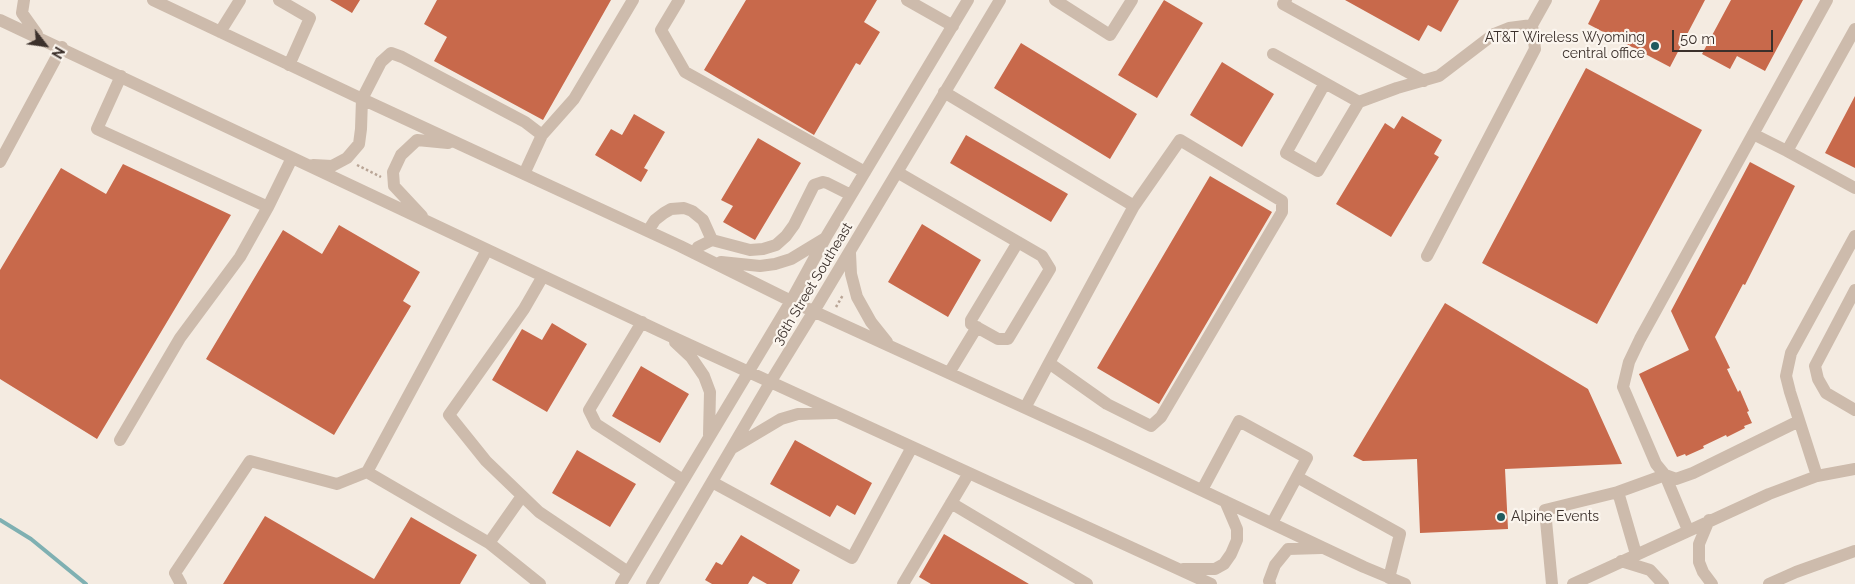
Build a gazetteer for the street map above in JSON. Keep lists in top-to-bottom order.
{
  "streets": {
    "street": ["36th Street Southeast"]
  },
  "places": ["AT&T Wireless Wyoming central office", "Alpine Events"],
  "scale_bar": "50 m",
  "north": "bottom right"
}
